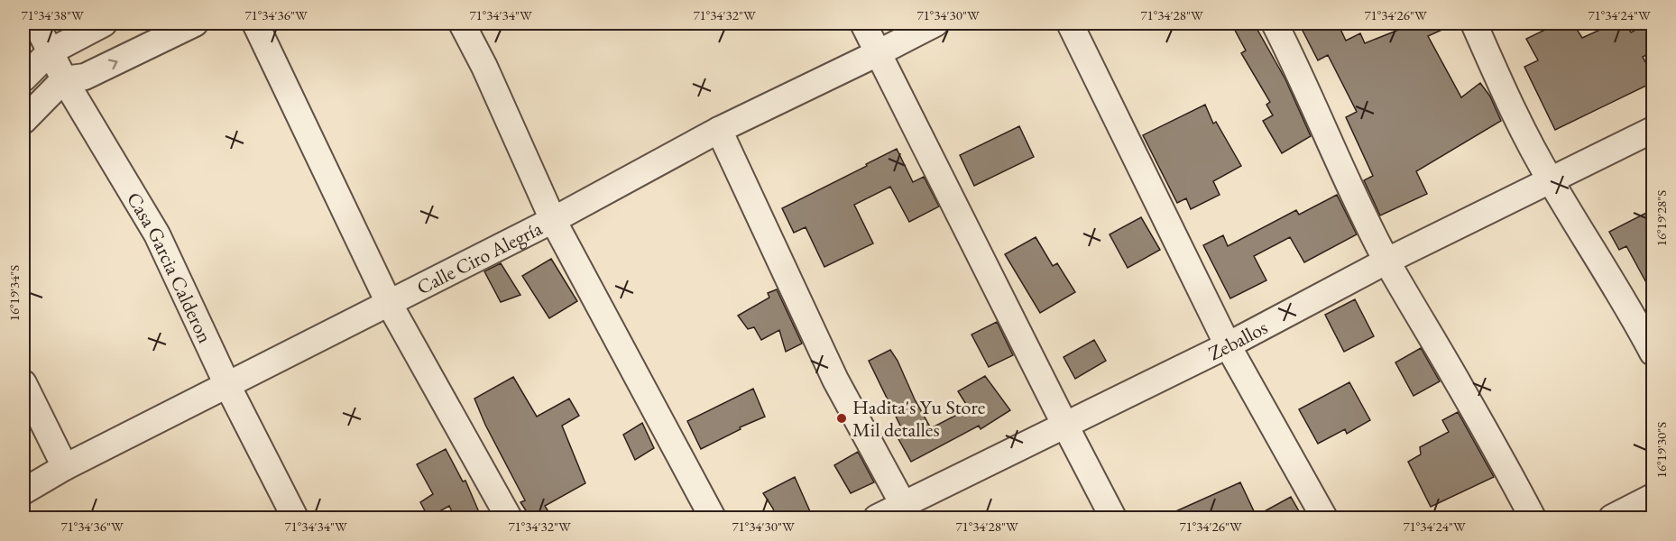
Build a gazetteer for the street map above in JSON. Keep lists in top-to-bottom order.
{
  "streets": {
    "street": ["Calle Ciro Alegría", "Casa Garcia Calderon", "Zeballos"]
  },
  "crossings": [
    ["Calle Ciro Alegría", "Casa Garcia Calderon"]
  ],
  "places": ["Hadita's Yu Store Mil detalles"],
  "coordinates": [
    "71°34'38\"W",
    "71°34'36\"W",
    "71°34'34\"W",
    "71°34'32\"W",
    "71°34'30\"W",
    "71°34'28\"W",
    "71°34'26\"W",
    "71°34'24\"W",
    "16°19'28\"S",
    "16°19'34\"S",
    "16°19'30\"S"
  ]
}
